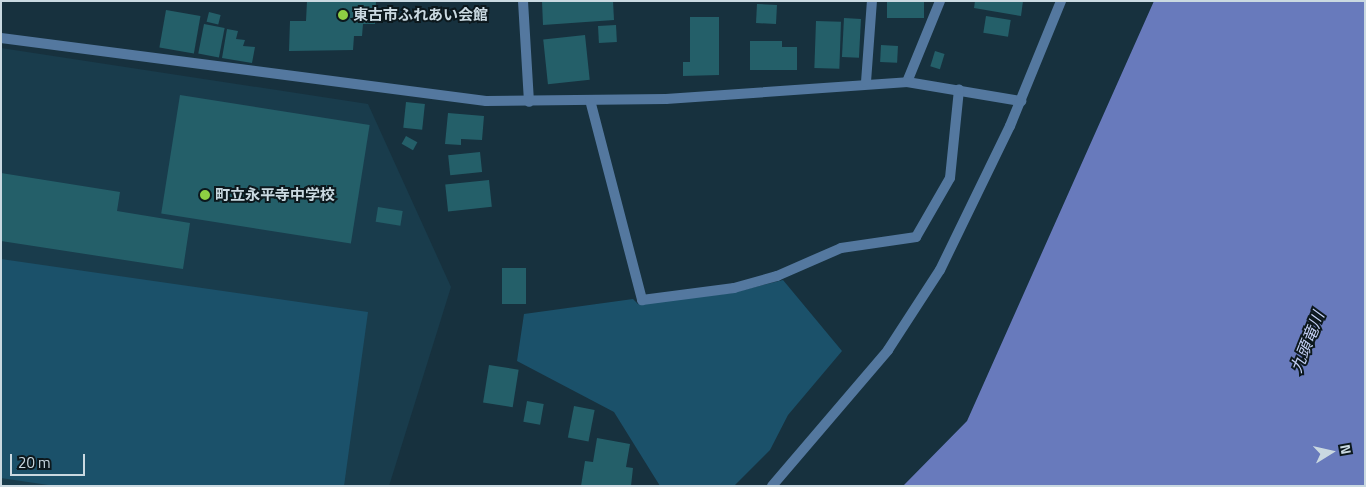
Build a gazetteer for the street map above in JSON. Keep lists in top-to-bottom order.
{
  "water": ["九頭竜川"],
  "places": ["東古市ふれあい会館", "町立永平寺中学校"],
  "scale_bar": "20 m",
  "north": "right"
}
